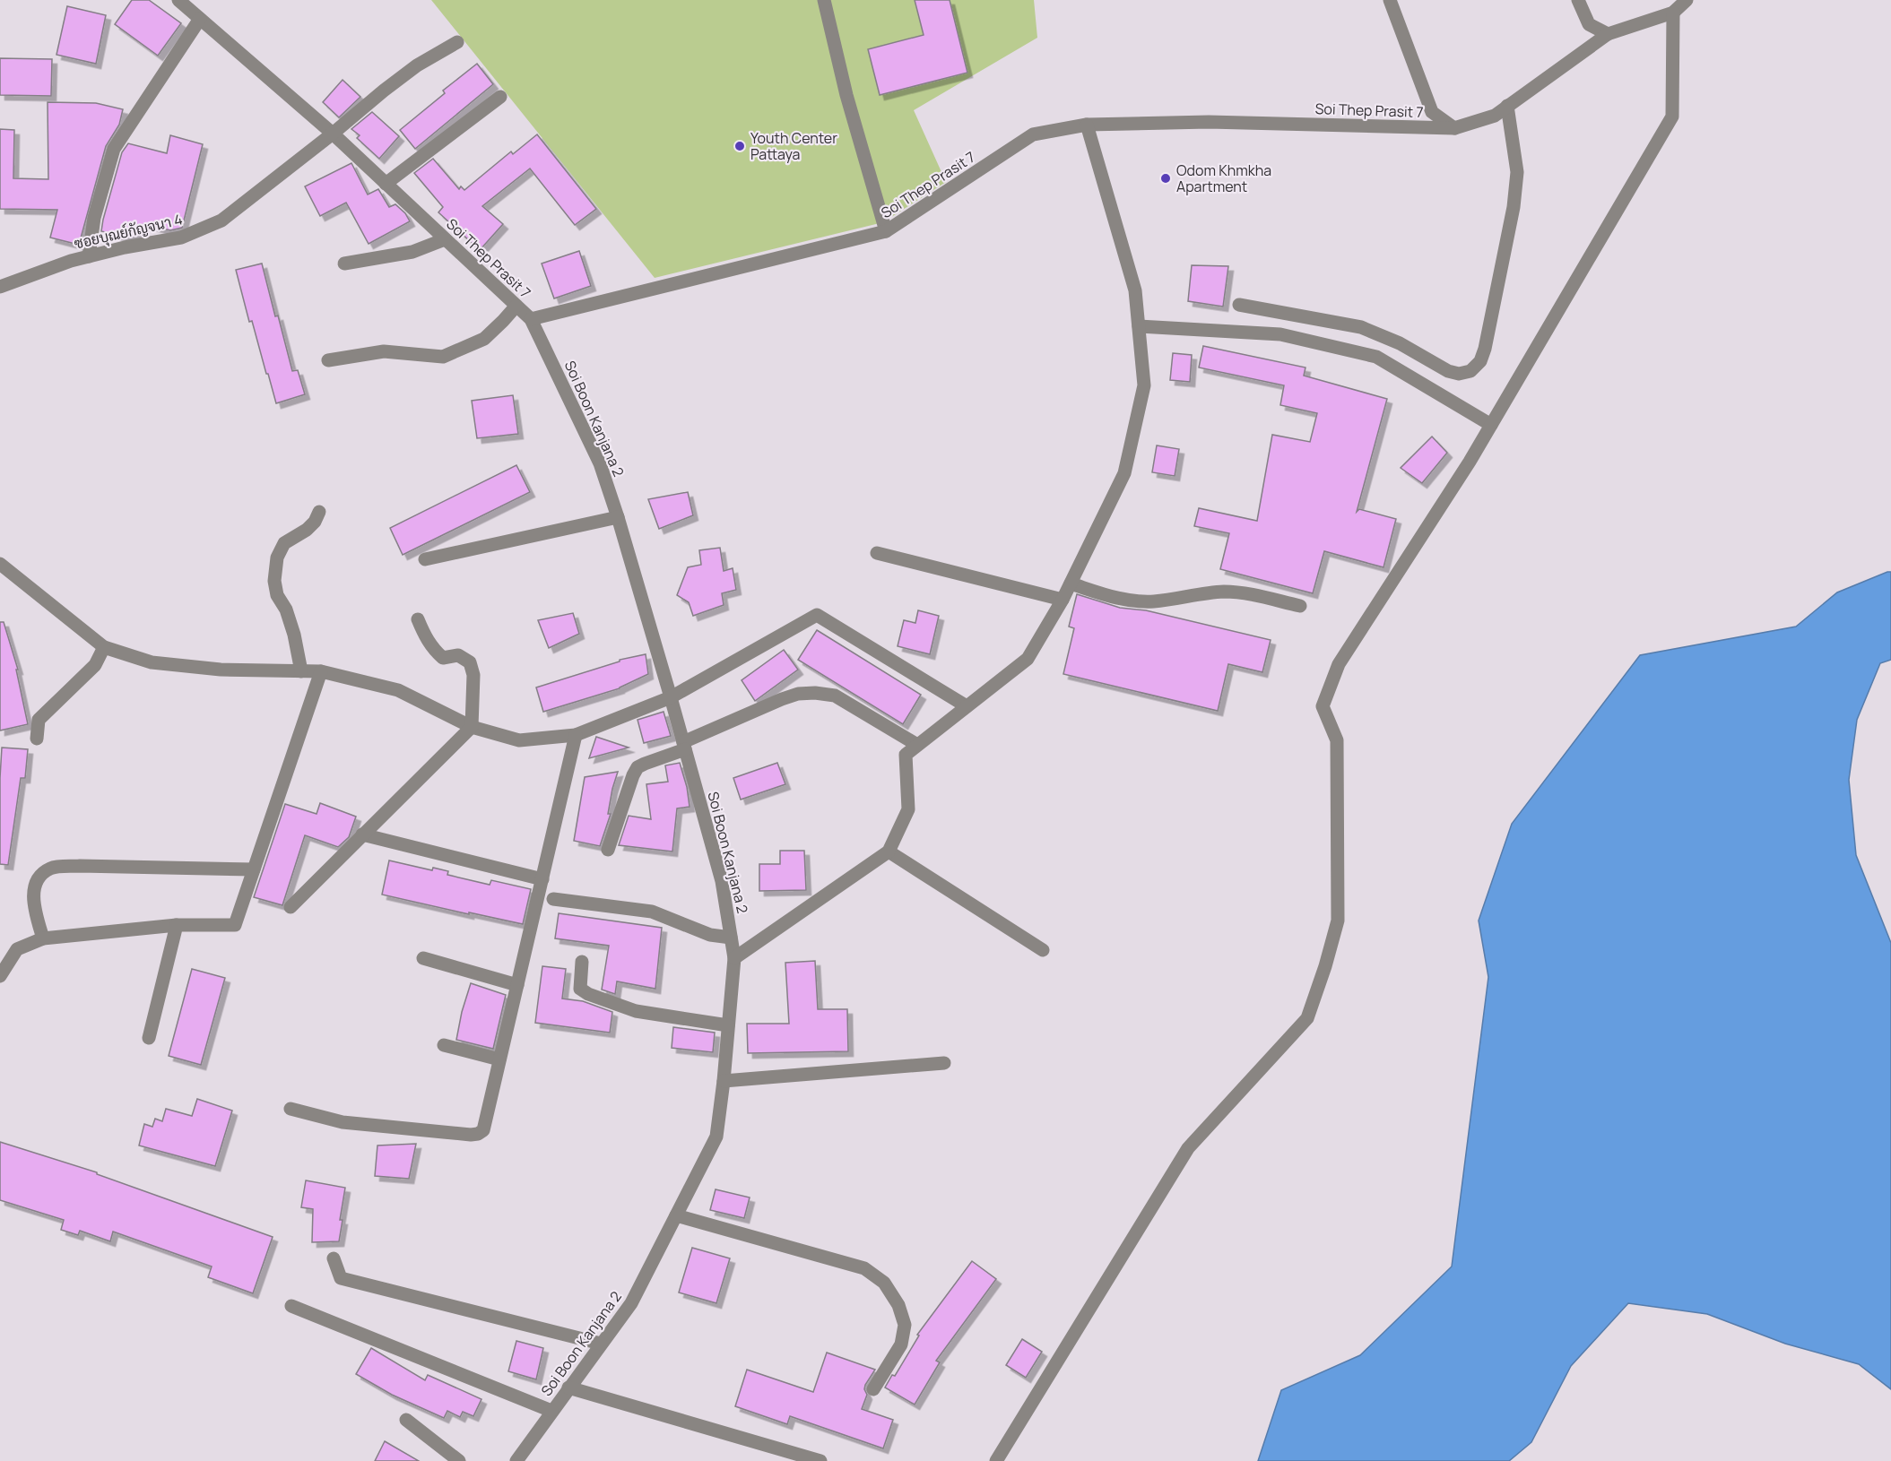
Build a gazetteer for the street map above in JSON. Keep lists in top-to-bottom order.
{
  "streets": {
    "street": ["Soi Thep Prasit 7", "ซอยบุณย์กัญจนา 4", "Soi Boon Kanjana 2"]
  },
  "crossings": [
    ["Soi Thep Prasit 7", "ซอยบุณย์กัญจนา 4"],
    ["Soi Thep Prasit 7", "Soi Boon Kanjana 2"]
  ],
  "places": ["Youth Center Pattaya", "Odom Khmkha Apartment"]
}
